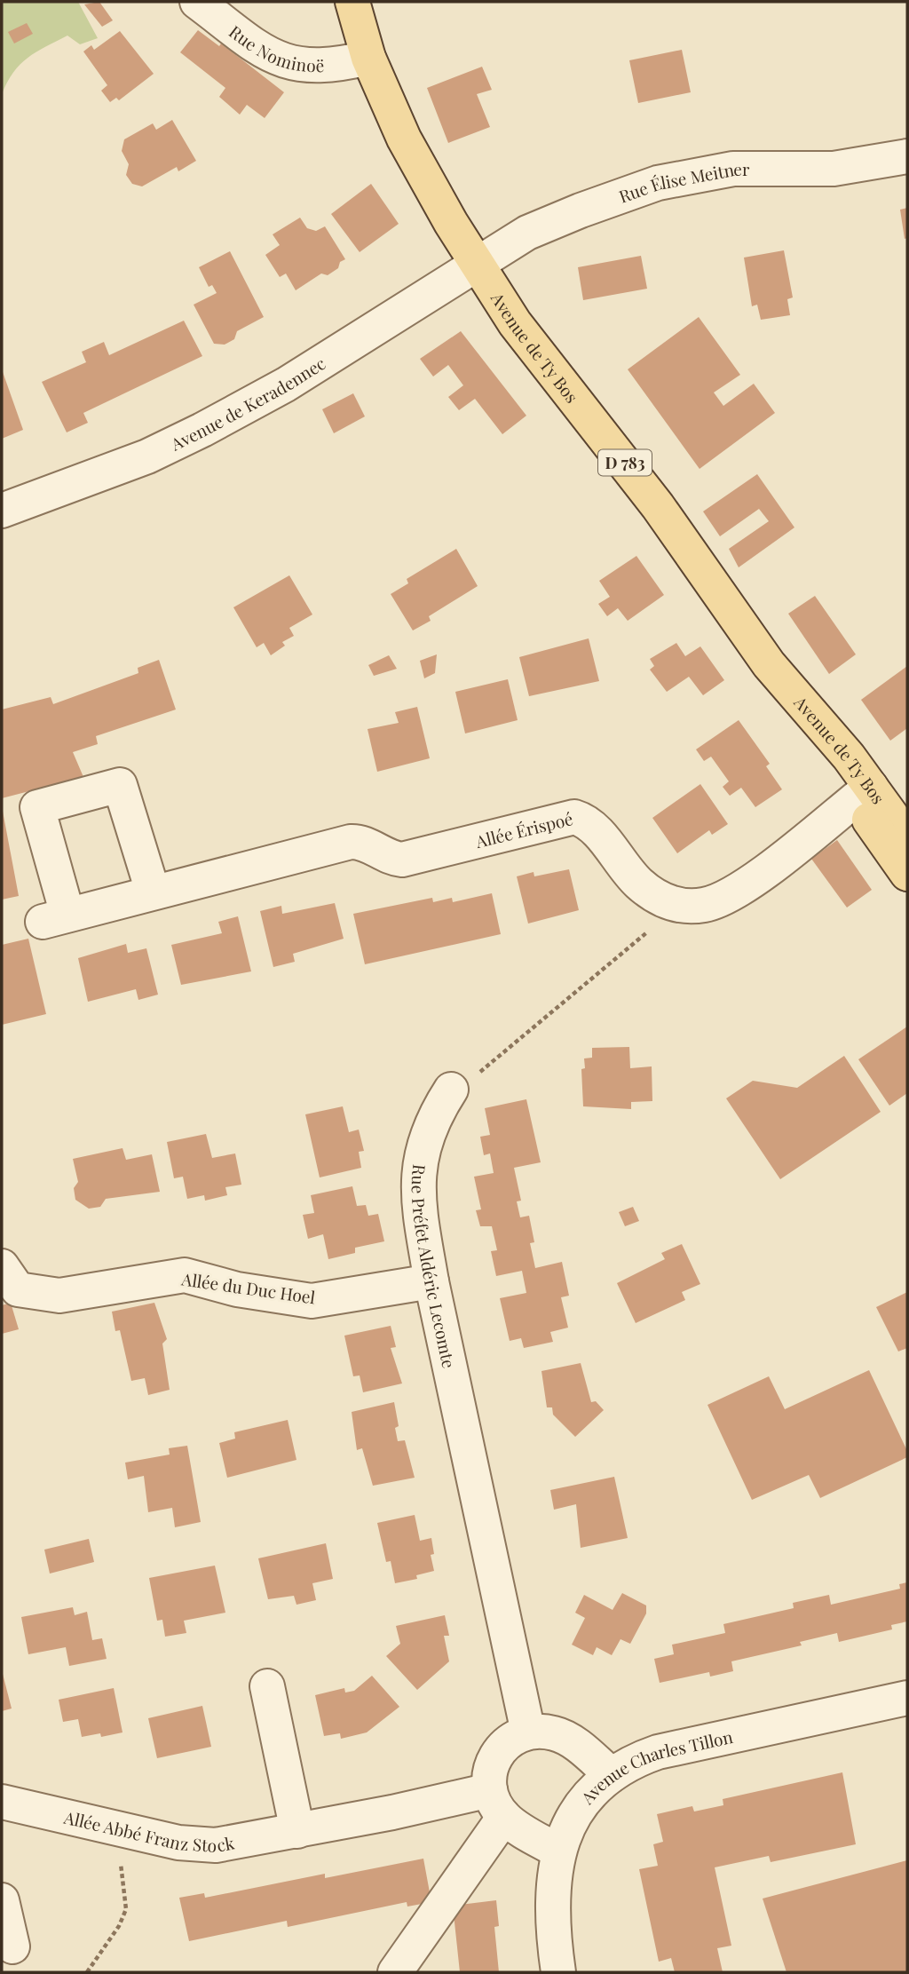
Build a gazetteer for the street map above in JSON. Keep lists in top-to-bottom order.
{
  "streets": {
    "main road": ["Avenue de Ty Bos", "D 783"],
    "street": [
      "Rue Nominoë",
      "Rue Élise Meitner",
      "Avenue de Keradennec",
      "Allée Érispoé",
      "Rue Préfet Aldéric Lecomte",
      "Allée du Duc Hoel",
      "Avenue Charles Tillon",
      "Allée Abbé Franz Stock"
    ]
  },
  "crossings": [
    ["Rue Nominoë", "Avenue de Ty Bos"],
    ["Rue Élise Meitner", "Avenue de Ty Bos"],
    ["Rue Élise Meitner", "Avenue de Keradennec"],
    ["Avenue de Ty Bos", "Avenue de Keradennec"],
    ["Rue Préfet Aldéric Lecomte", "Allée du Duc Hoel"]
  ]
}
